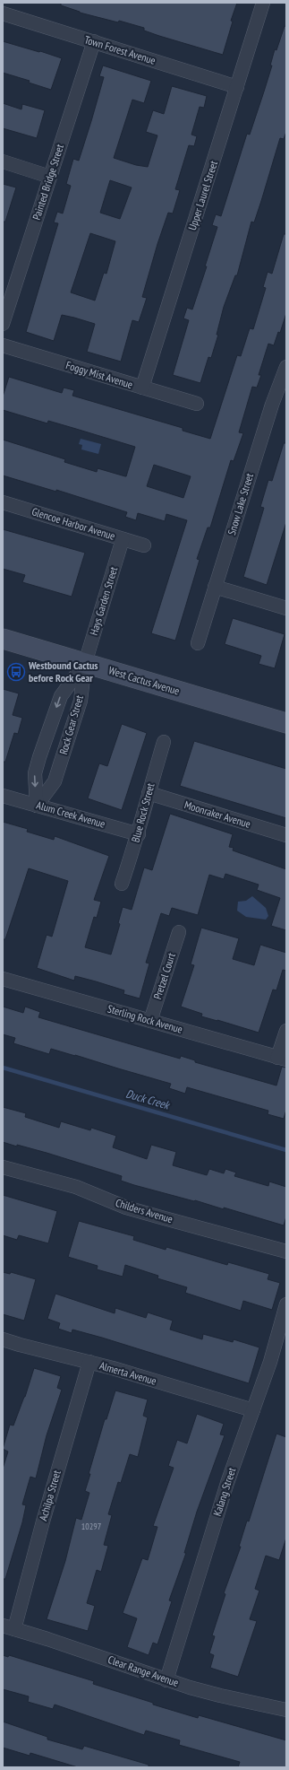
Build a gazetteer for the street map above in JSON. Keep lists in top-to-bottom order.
{
  "streets": {
    "main road": ["West Cactus Avenue"],
    "street": [
      "Town Forest Avenue",
      "Painted Bridge Street",
      "Upper Laurel Street",
      "Foggy Mist Avenue",
      "Snow Lake Street",
      "Glencoe Harbor Avenue",
      "Hays Garden Street",
      "Rock Gear Street",
      "Blue Rock Street",
      "Alum Creek Avenue",
      "Moonraker Avenue",
      "Pretzel Court",
      "Sterling Rock Avenue",
      "Childers Avenue",
      "Almerta Avenue",
      "Kalang Street",
      "Achilpa Street",
      "Clear Range Avenue"
    ]
  },
  "crossings": [
    ["Town Forest Avenue", "Painted Bridge Street"],
    ["Town Forest Avenue", "Upper Laurel Street"],
    ["Upper Laurel Street", "Foggy Mist Avenue"],
    ["Glencoe Harbor Avenue", "Hays Garden Street"],
    ["Hays Garden Street", "West Cactus Avenue"],
    ["Hays Garden Street", "Rock Gear Street"],
    ["West Cactus Avenue", "Rock Gear Street"],
    ["Rock Gear Street", "Alum Creek Avenue"],
    ["Blue Rock Street", "Alum Creek Avenue"],
    ["Blue Rock Street", "Moonraker Avenue"],
    ["Pretzel Court", "Sterling Rock Avenue"],
    ["Almerta Avenue", "Kalang Street"],
    ["Almerta Avenue", "Achilpa Street"],
    ["Kalang Street", "Clear Range Avenue"],
    ["Achilpa Street", "Clear Range Avenue"]
  ],
  "water": ["Duck Creek"],
  "places": {
    "bus stop": ["Westbound Cactus before Rock Gear"]
  },
  "house_numbers": ["10297"]
}
